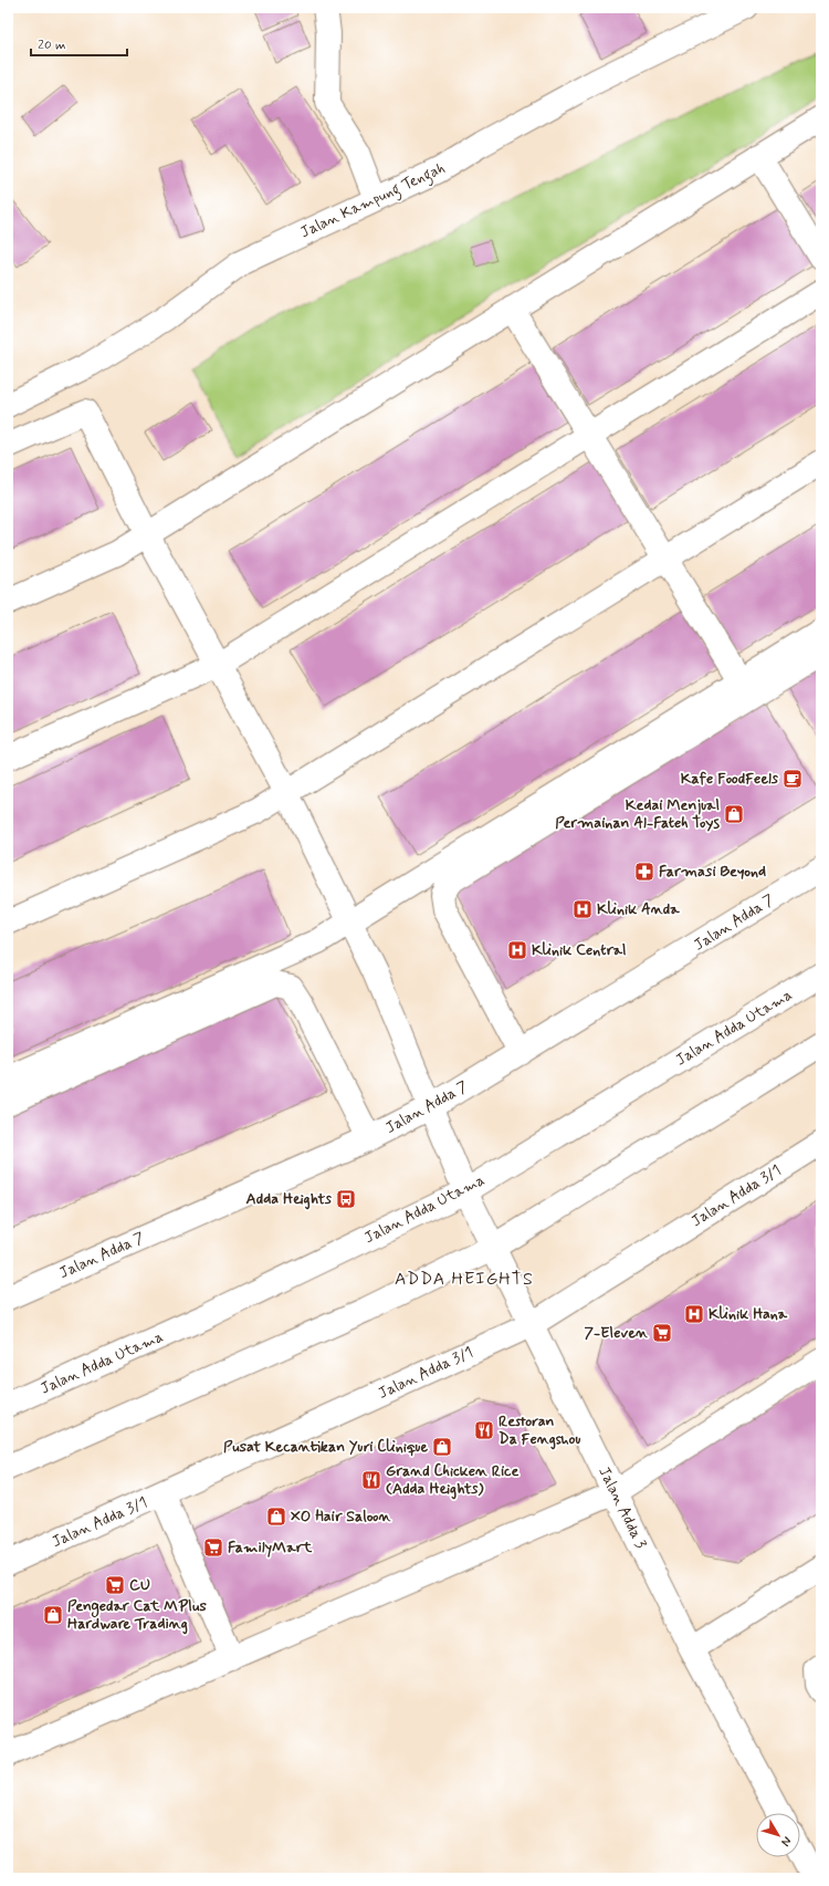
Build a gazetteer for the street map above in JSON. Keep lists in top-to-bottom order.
{
  "streets": {
    "street": [
      "Jalan Kampung Tengah",
      "Jalan Adda 7",
      "Jalan Adda Utama",
      "Jalan Adda 3/1",
      "Jalan Adda 3"
    ]
  },
  "crossings": [
    ["Jalan Adda 7", "Jalan Adda 3"],
    ["Jalan Adda Utama", "Jalan Adda 3"],
    ["Jalan Adda 3/1", "Jalan Adda 3"]
  ],
  "districts": ["ADDA HEIGHTS"],
  "places": {
    "cafe": ["Kafe FoodFeels"],
    "shop": [
      "Kedai Menjual Permainan Al-Fateh Toys",
      "Pusat Kecantikan Yuri Clinique",
      "XO Hair Saloon",
      "Pengedar Cat MPlus Hardware Trading"
    ],
    "pharmacy": ["Farmasi Beyond"],
    "hospital": ["Klinik Anda", "Klinik Central", "Klinik Hana"],
    "bus stop": ["Adda Heights"],
    "supermarket": ["7-Eleven", "FamilyMart", "CU"],
    "restaurant": ["Restoran Da Fengshou", "Grand Chicken Rice (Adda Heights)"]
  },
  "scale_bar": "20 m",
  "north": "bottom right"
}
